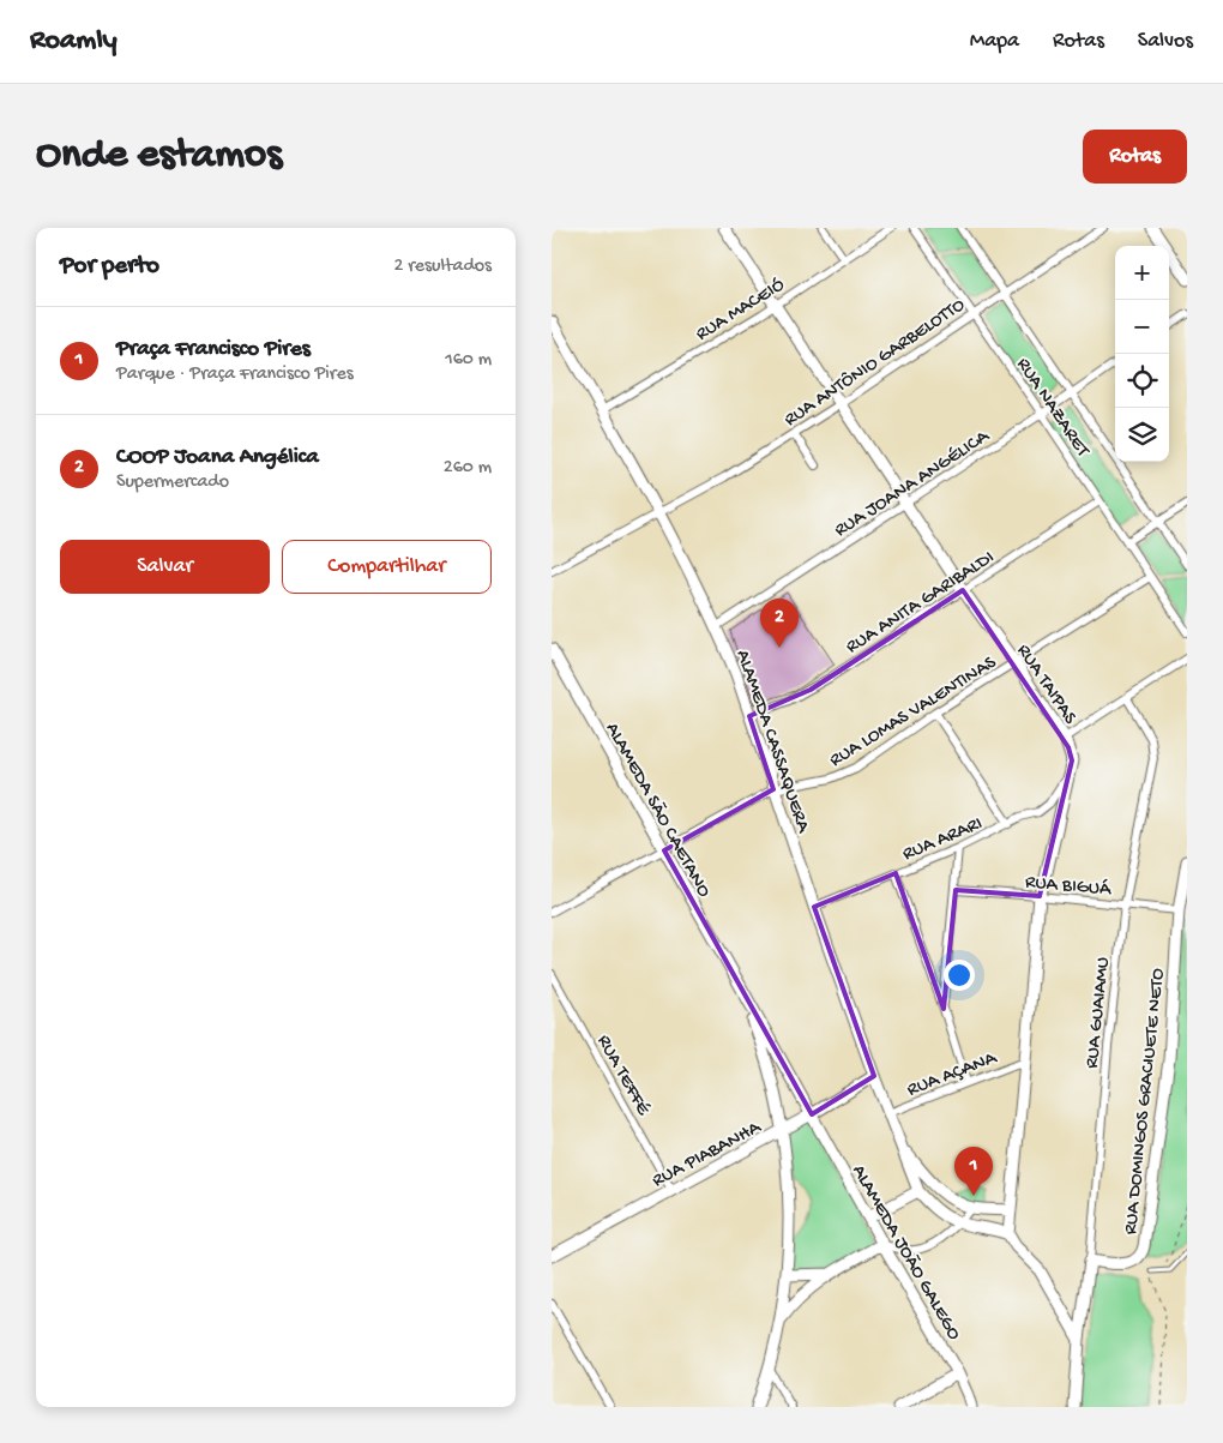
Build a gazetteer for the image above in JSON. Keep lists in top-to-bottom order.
{
  "streets": {
    "street": [
      "RUA MACEIÓ",
      "RUA ANTÔNIO GARBELOTTO",
      "RUA NAZARET",
      "RUA JOANA ANGÉLICA",
      "RUA ANITA GARIBALDI",
      "RUA TAIPAS",
      "RUA LOMAS VALENTINAS",
      "ALAMEDA CASSAQUERA",
      "ALAMEDA SÃO CAETANO",
      "RUA ARARI",
      "RUA BIGUÁ",
      "RUA GUAIAMU",
      "RUA AÇANA",
      "RUA TEFFÉ",
      "RUA DOMINGOS GRACIUETE NETO",
      "RUA PIABANHA",
      "ALAMEDA JOÃO GALEGO"
    ]
  },
  "crossings": [
    ["RUA MACEIÓ", "RUA TAIPAS"],
    ["RUA MACEIÓ", "ALAMEDA CASSAQUERA"],
    ["RUA ANTÔNIO GARBELOTTO", "RUA NAZARET"],
    ["RUA ANTÔNIO GARBELOTTO", "RUA TAIPAS"],
    ["RUA ANTÔNIO GARBELOTTO", "ALAMEDA CASSAQUERA"],
    ["RUA NAZARET", "RUA JOANA ANGÉLICA"],
    ["RUA NAZARET", "RUA ANITA GARIBALDI"],
    ["RUA NAZARET", "RUA LOMAS VALENTINAS"],
    ["RUA JOANA ANGÉLICA", "RUA TAIPAS"],
    ["RUA JOANA ANGÉLICA", "ALAMEDA CASSAQUERA"],
    ["RUA ANITA GARIBALDI", "RUA TAIPAS"],
    ["RUA ANITA GARIBALDI", "ALAMEDA CASSAQUERA"],
    ["RUA TAIPAS", "RUA LOMAS VALENTINAS"],
    ["RUA TAIPAS", "RUA ARARI"],
    ["RUA TAIPAS", "RUA BIGUÁ"],
    ["RUA TAIPAS", "RUA AÇANA"],
    ["RUA LOMAS VALENTINAS", "ALAMEDA CASSAQUERA"],
    ["RUA LOMAS VALENTINAS", "ALAMEDA SÃO CAETANO"],
    ["ALAMEDA CASSAQUERA", "RUA ARARI"],
    ["ALAMEDA CASSAQUERA", "RUA AÇANA"],
    ["ALAMEDA CASSAQUERA", "RUA PIABANHA"],
    ["ALAMEDA SÃO CAETANO", "RUA PIABANHA"],
    ["ALAMEDA SÃO CAETANO", "ALAMEDA JOÃO GALEGO"],
    ["RUA BIGUÁ", "RUA GUAIAMU"],
    ["RUA BIGUÁ", "RUA DOMINGOS GRACIUETE NETO"],
    ["RUA GUAIAMU", "RUA DOMINGOS GRACIUETE NETO"],
    ["RUA TEFFÉ", "RUA PIABANHA"],
    ["RUA PIABANHA", "ALAMEDA JOÃO GALEGO"]
  ],
  "page": {
    "header": "Roamly",
    "nav": ["Mapa", "Rotas", "Salvos"],
    "buttons": [
      "Rotas",
      ["Salvar", "Compartilhar"]
    ],
    "title": "Onde estamos",
    "heading": ["Por perto", "2 resultados"],
    "map_buttons": ["+", "−"],
    "list": [
      {
        "mark": "1",
        "name": "Praça Francisco Pires",
        "note": "Parque · Praça Francisco Pires",
        "value": "160 m"
      },
      {
        "mark": "2",
        "name": "COOP Joana Angélica",
        "note": "Supermercado",
        "value": "260 m"
      }
    ],
    "pins": ["2", "1"]
  }
}
